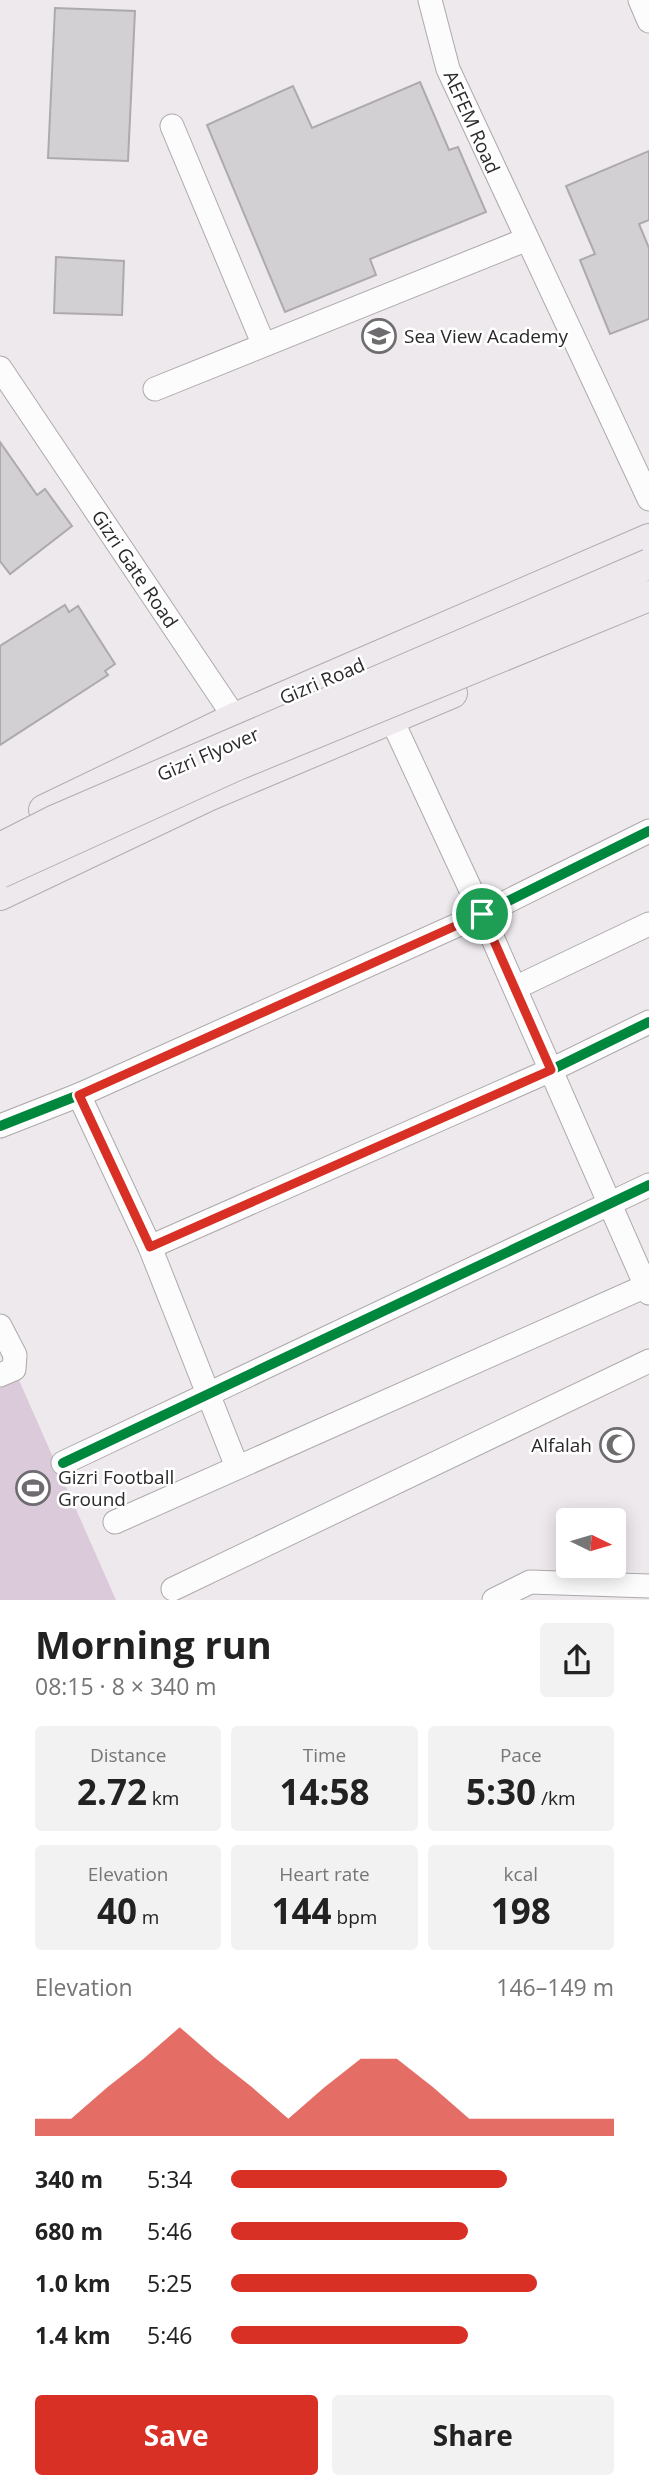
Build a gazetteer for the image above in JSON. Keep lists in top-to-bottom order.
{
  "streets": {
    "main road": ["Gizri Road", "Gizri Flyover"],
    "street": ["AEFEM Road", "Gizri Gate Road"]
  },
  "crossings": [
    ["Gizri Gate Road", "Gizri Road"]
  ],
  "places": {
    "school or university": ["Sea View Academy"],
    "mosque": ["Alfalah"],
    "sports": ["Gizri Football Ground"]
  },
  "north": "right",
  "page": {
    "heading": ["Morning run", "08:15 · 8 × 340 m"],
    "stats": [
      ["Distance", "2.72 km"],
      ["Time", "14:58"],
      ["Pace", "5:30 /km"],
      ["Elevation", "40 m"],
      ["Heart rate", "144 bpm"],
      ["kcal", "198"]
    ],
    "chart": ["Elevation", "146–149 m"],
    "list": [
      {
        "name": "340 m",
        "note": "5:34"
      },
      {
        "name": "680 m",
        "note": "5:46"
      },
      {
        "name": "1.0 km",
        "note": "5:25"
      },
      {
        "name": "1.4 km",
        "note": "5:46"
      }
    ],
    "buttons": ["Save", "Share"]
  }
}
